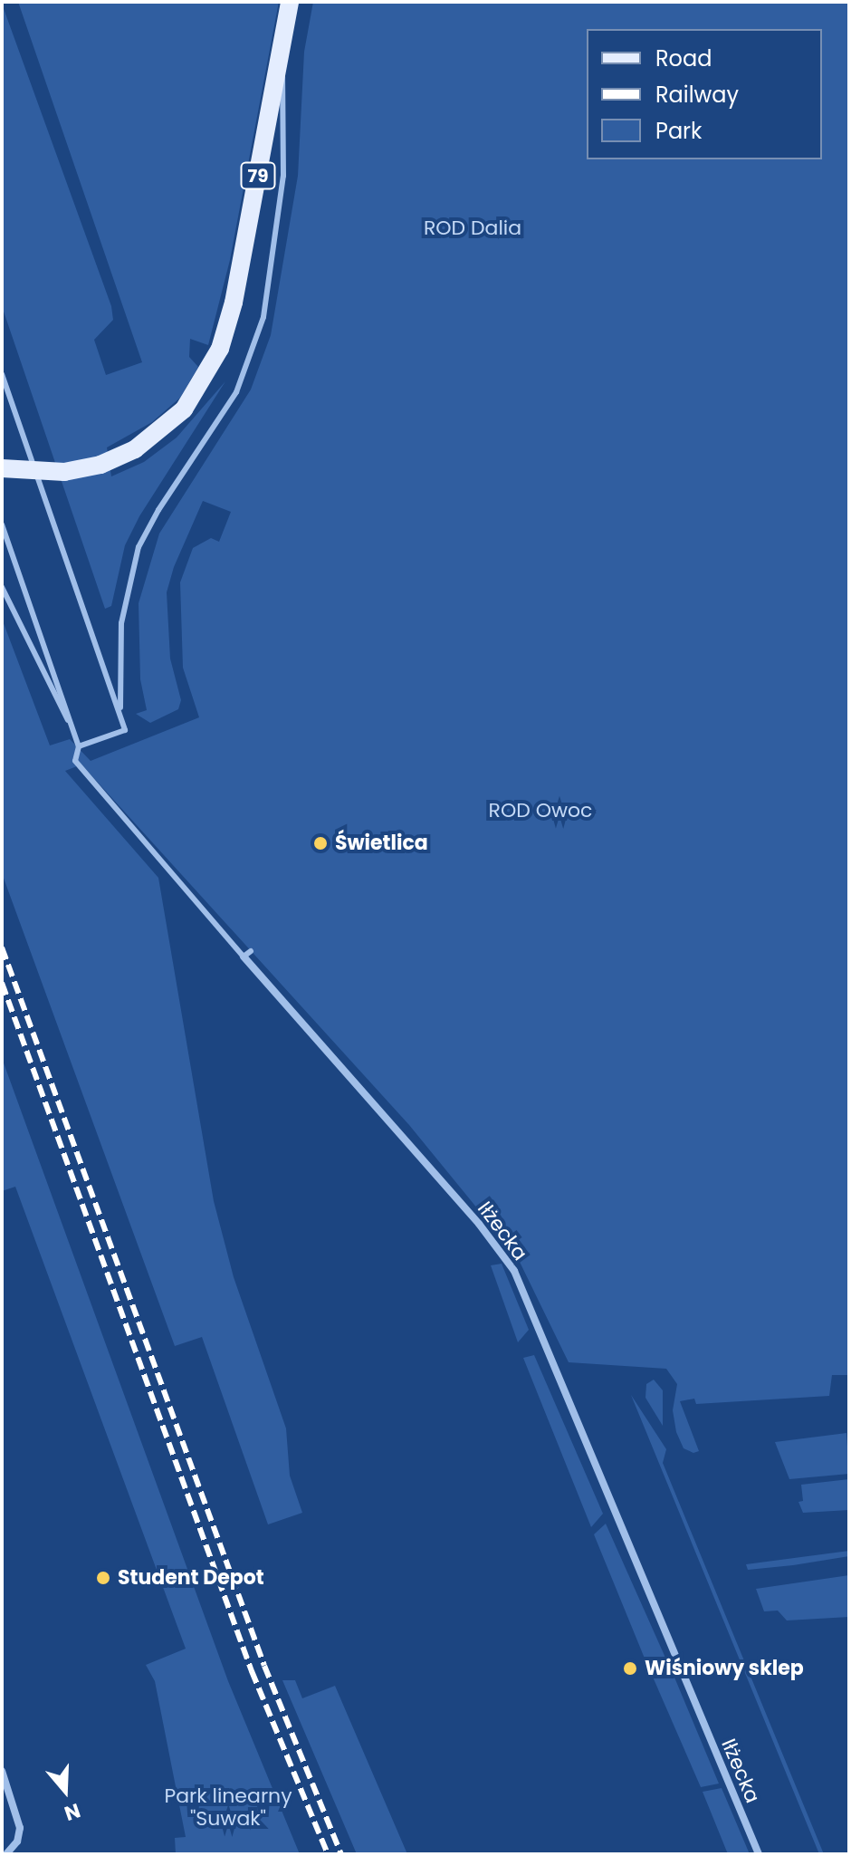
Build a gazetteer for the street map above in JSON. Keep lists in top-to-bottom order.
{
  "streets": {
    "main road": ["79"],
    "street": ["Iłżecka"]
  },
  "parks": ["ROD Dalia", "ROD Owoc", "Park linearny \"Suwak\""],
  "places": ["Świetlica", "Student Depot", "Wiśniowy sklep"],
  "legend": ["Road", "Railway", "Park"],
  "north": "bottom"
}
